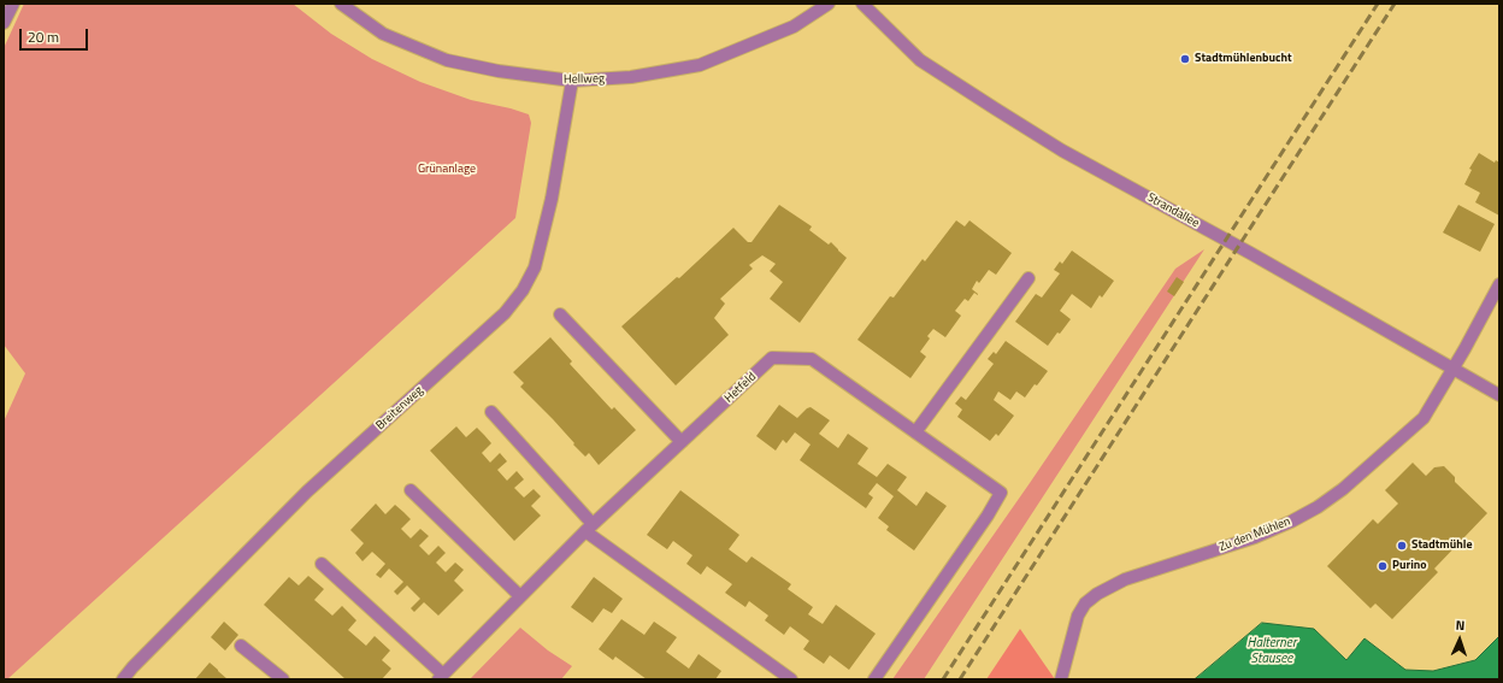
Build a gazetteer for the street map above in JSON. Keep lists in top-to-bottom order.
{
  "streets": {
    "street": [
      "Hellweg",
      "Strandallee",
      "Hetfeld",
      "Breitenweg",
      "Zu den Mühlen"
    ]
  },
  "crossings": [
    ["Hellweg", "Breitenweg"],
    ["Strandallee", "Zu den Mühlen"]
  ],
  "water": ["Halterner Stausee"],
  "parks": ["Grünanlage"],
  "places": ["Stadtmühlenbucht", "Stadtmühle", "Purino"],
  "scale_bar": "20 m",
  "north": "top"
}
